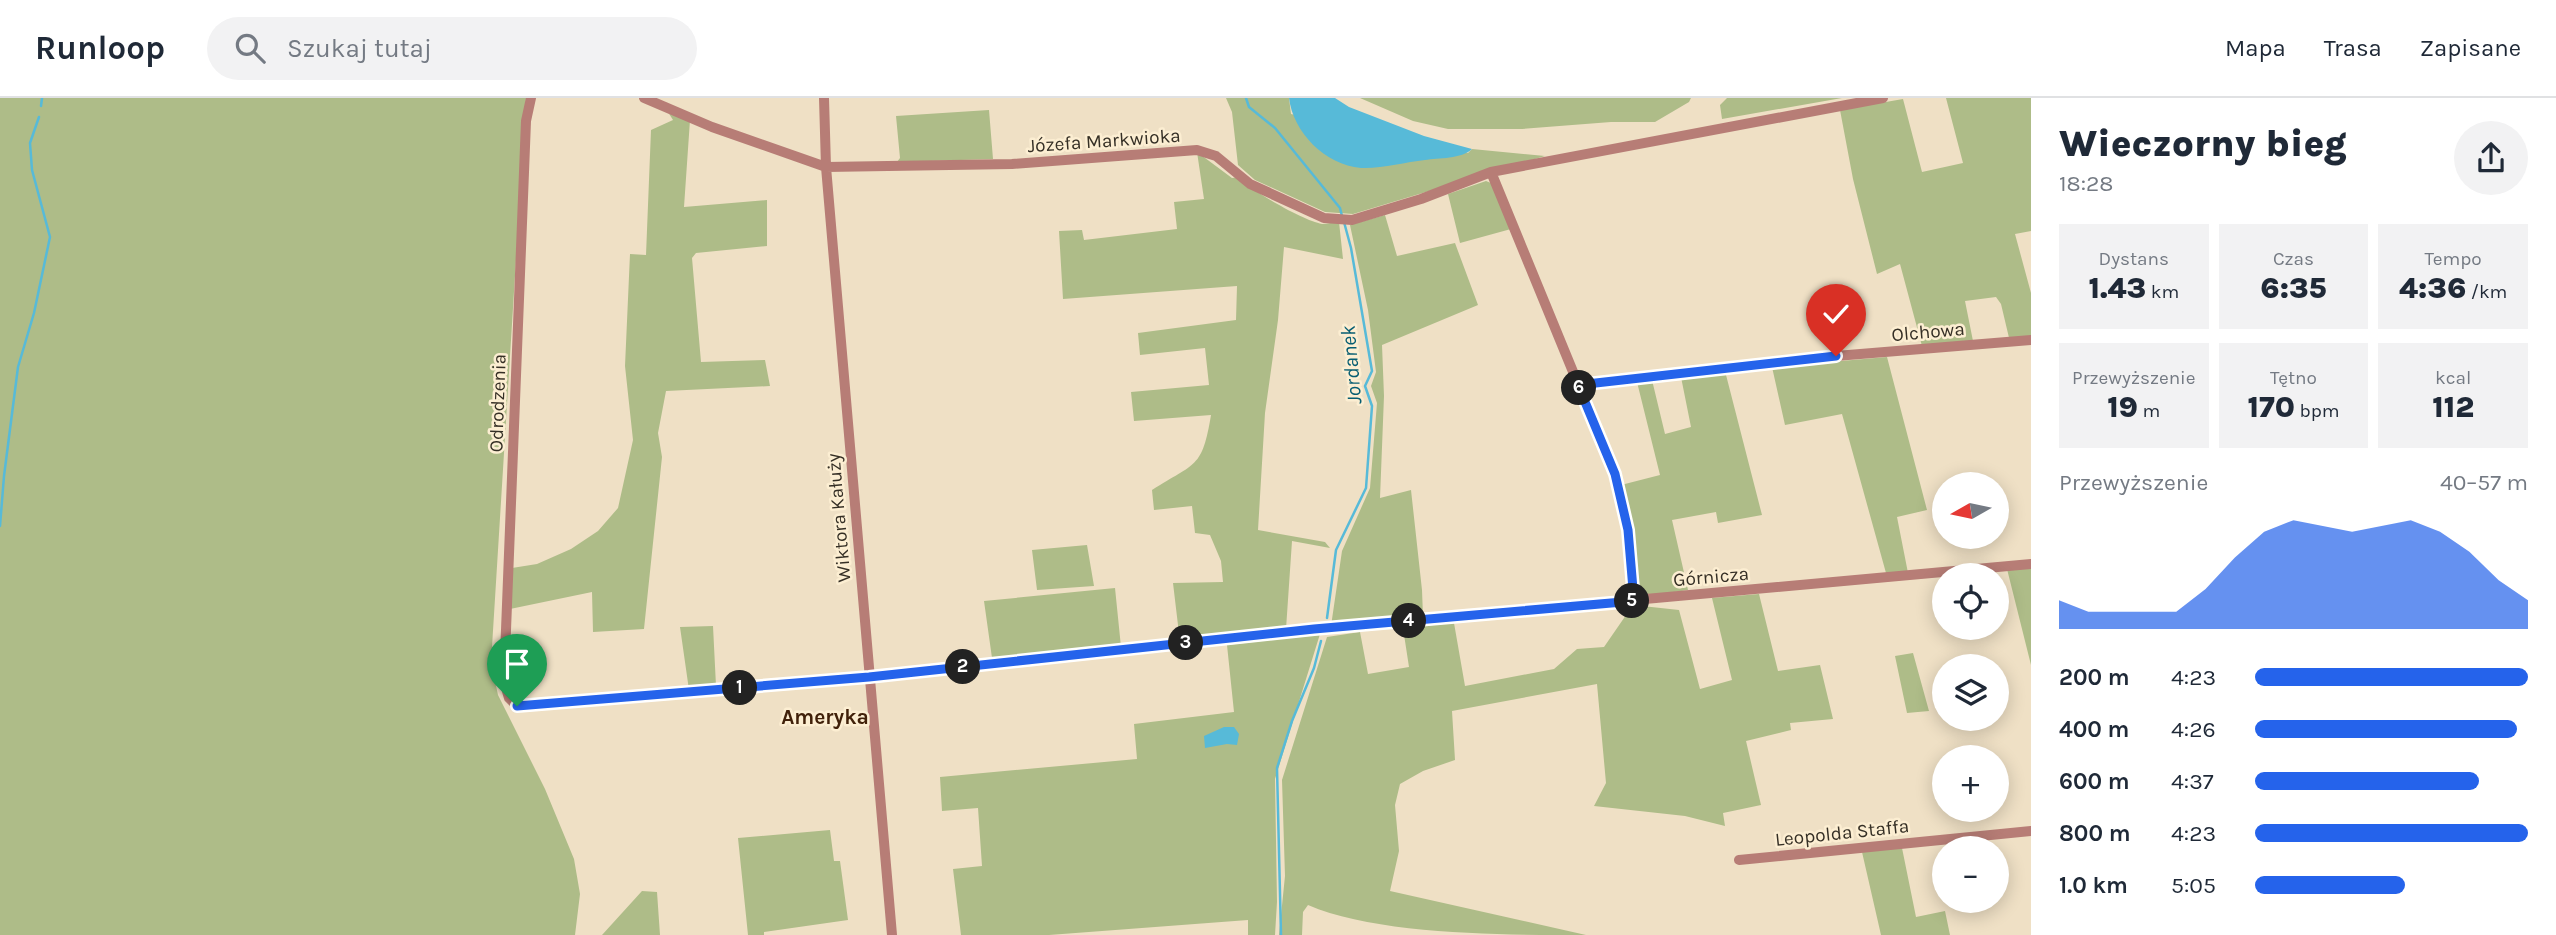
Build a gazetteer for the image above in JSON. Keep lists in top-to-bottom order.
{
  "streets": {
    "street": [
      "Józefa Markwioka",
      "Olchowa",
      "Odrodzenia",
      "Wiktora Kałuży",
      "Górnicza",
      "Leopolda Staffa"
    ]
  },
  "crossings": [
    ["Józefa Markwioka", "Wiktora Kałuży"],
    ["Odrodzenia", "Górnicza"],
    ["Wiktora Kałuży", "Górnicza"]
  ],
  "districts": ["Ameryka"],
  "water": ["Jordanek"],
  "north": "left",
  "page": {
    "header": "Runloop",
    "search": "Szukaj tutaj",
    "nav": ["Mapa", "Trasa", "Zapisane"],
    "heading": ["Wieczorny bieg", "18:28"],
    "stats": [
      ["Dystans", "1.43 km"],
      ["Czas", "6:35"],
      ["Tempo", "4:36 /km"],
      ["Przewyższenie", "19 m"],
      ["Tętno", "170 bpm"],
      ["kcal", "112"]
    ],
    "pins": [
      "6",
      "5",
      "4",
      "3",
      "2",
      "1"
    ],
    "chart": ["Przewyższenie", "40–57 m"],
    "map_buttons": ["+", "−"],
    "list": [
      {
        "name": "200 m",
        "note": "4:23"
      },
      {
        "name": "400 m",
        "note": "4:26"
      },
      {
        "name": "600 m",
        "note": "4:37"
      },
      {
        "name": "800 m",
        "note": "4:23"
      },
      {
        "name": "1.0 km",
        "note": "5:05"
      }
    ]
  }
}
